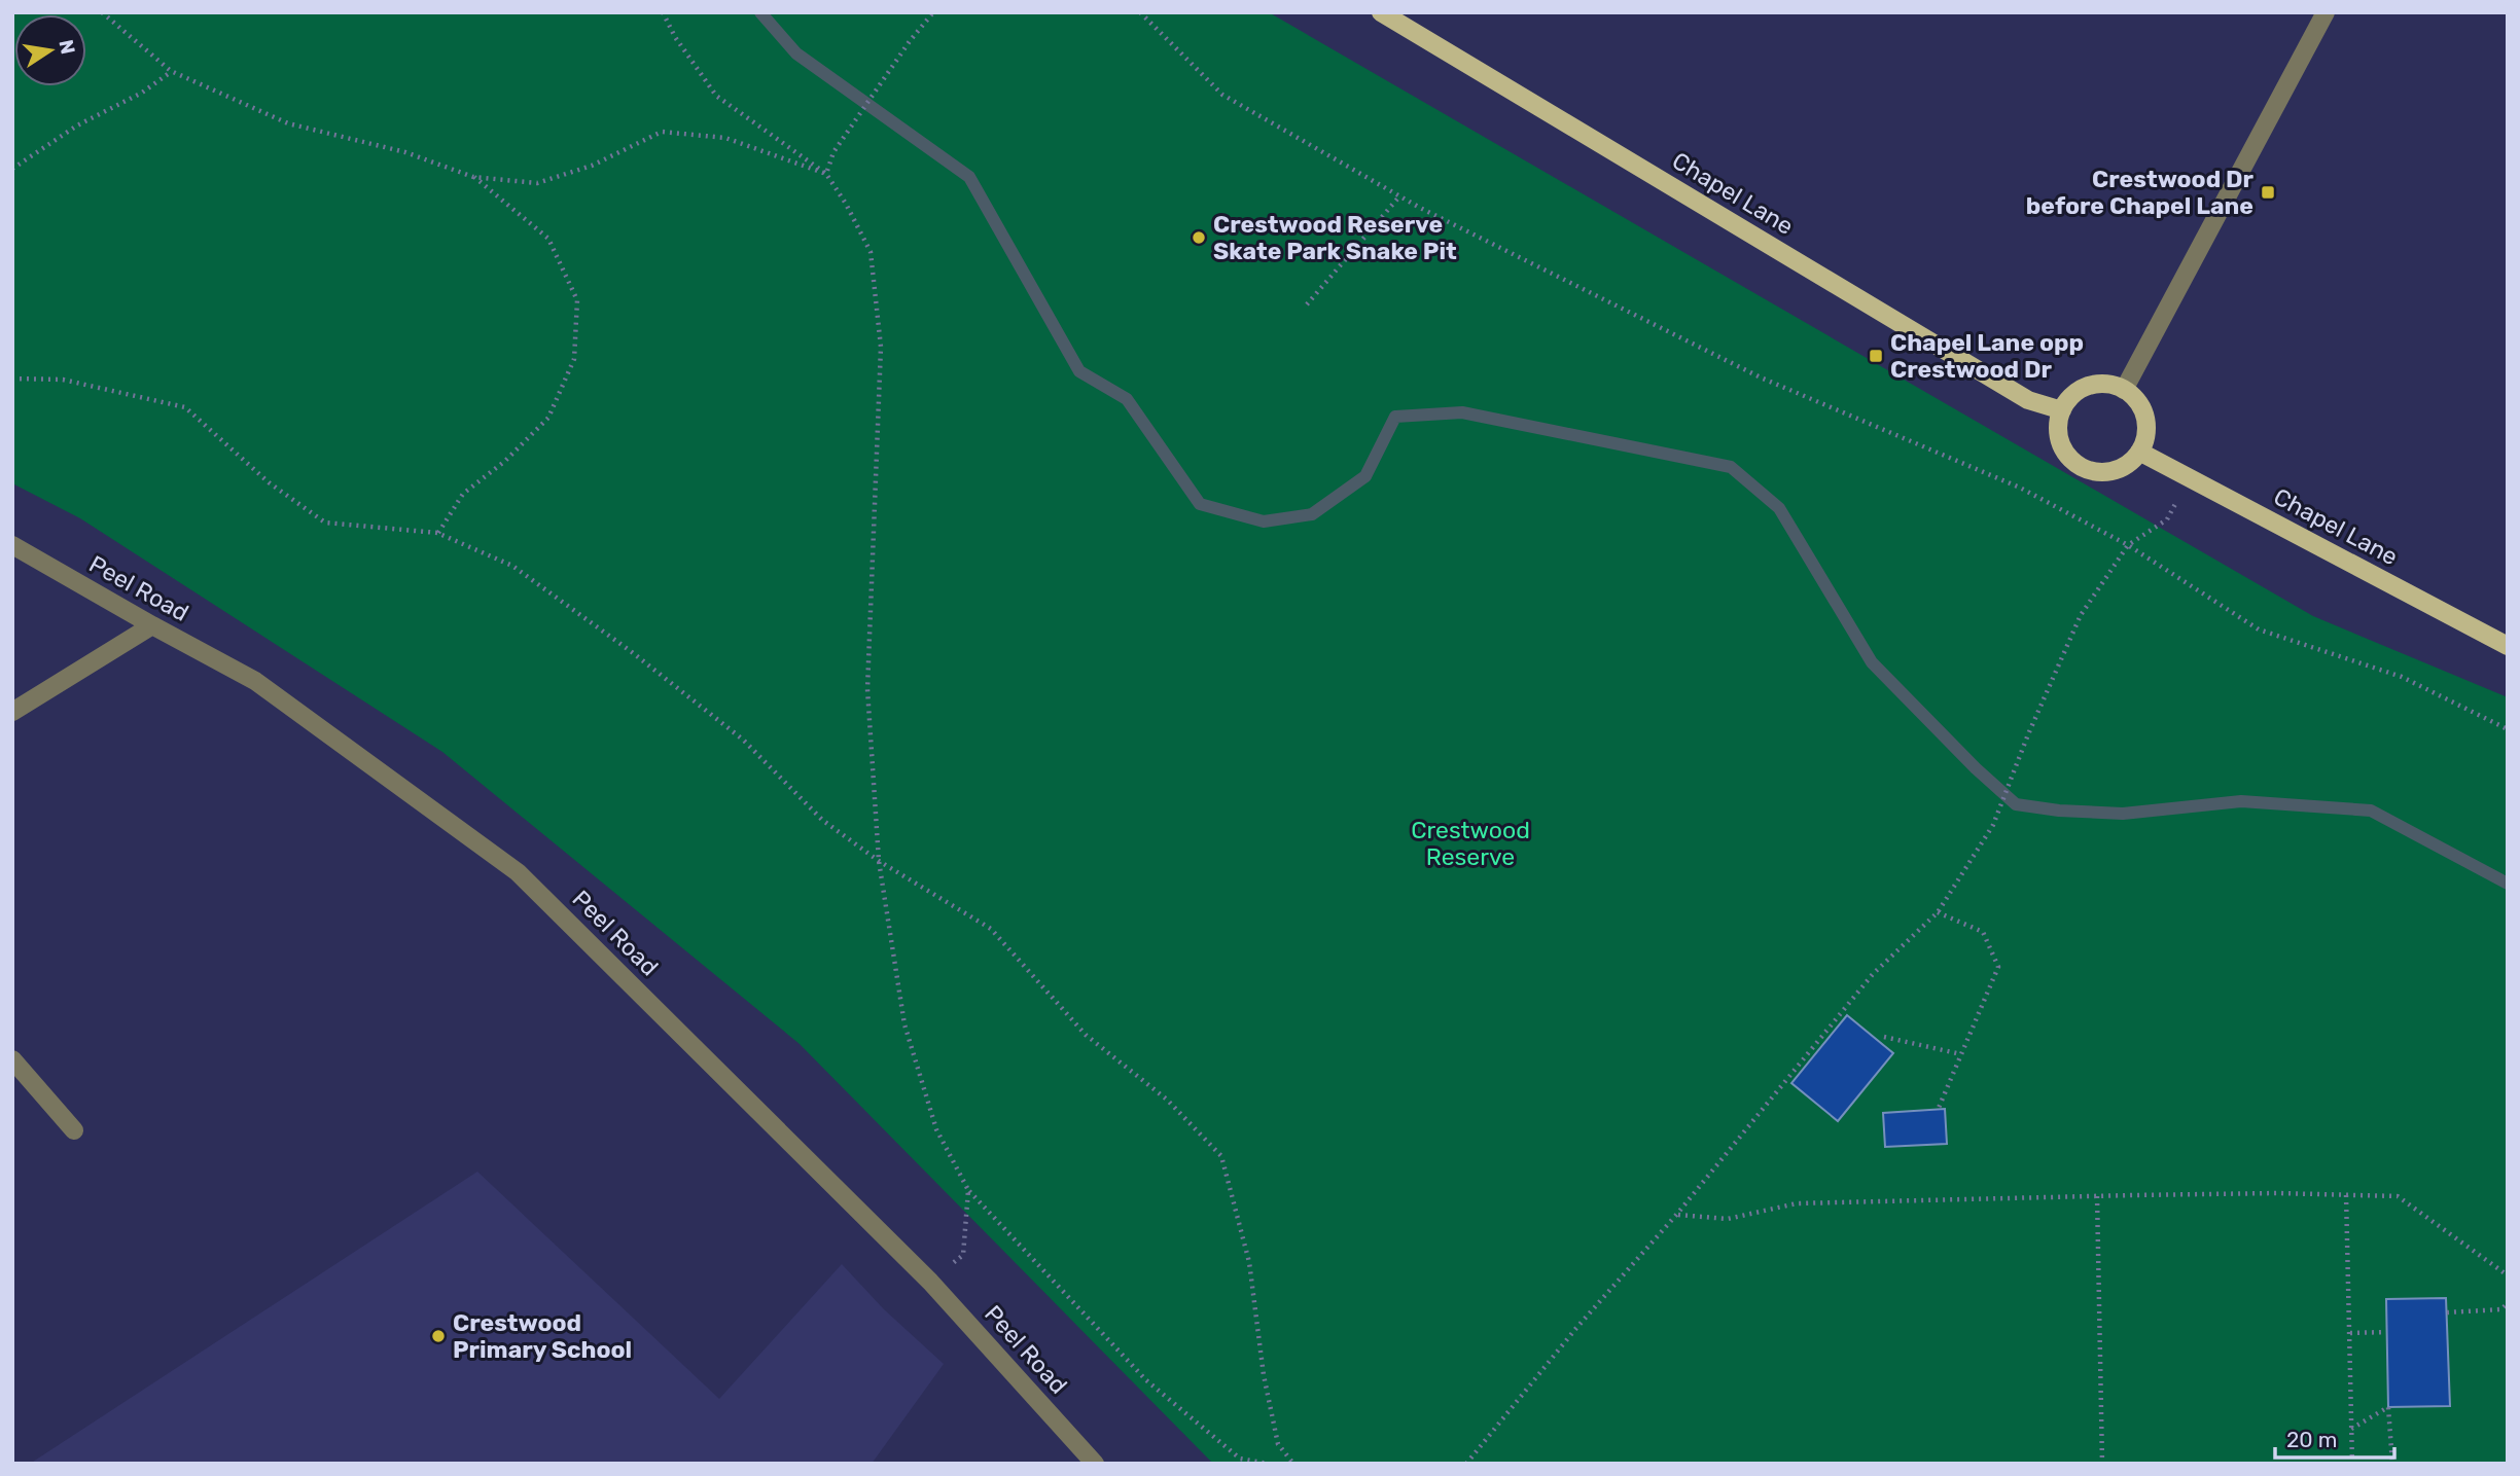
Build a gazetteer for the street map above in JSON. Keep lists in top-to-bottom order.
{
  "streets": {
    "main road": ["Chapel Lane"],
    "street": ["Peel Road"]
  },
  "parks": ["Crestwood Reserve"],
  "places": {
    "transit": ["Crestwood Dr before Chapel Lane", "Chapel Lane opp Crestwood Dr"],
    "other": ["Crestwood Reserve Skate Park Snake Pit", "Crestwood Primary School"]
  },
  "scale_bar": "20 m",
  "north": "right"
}
